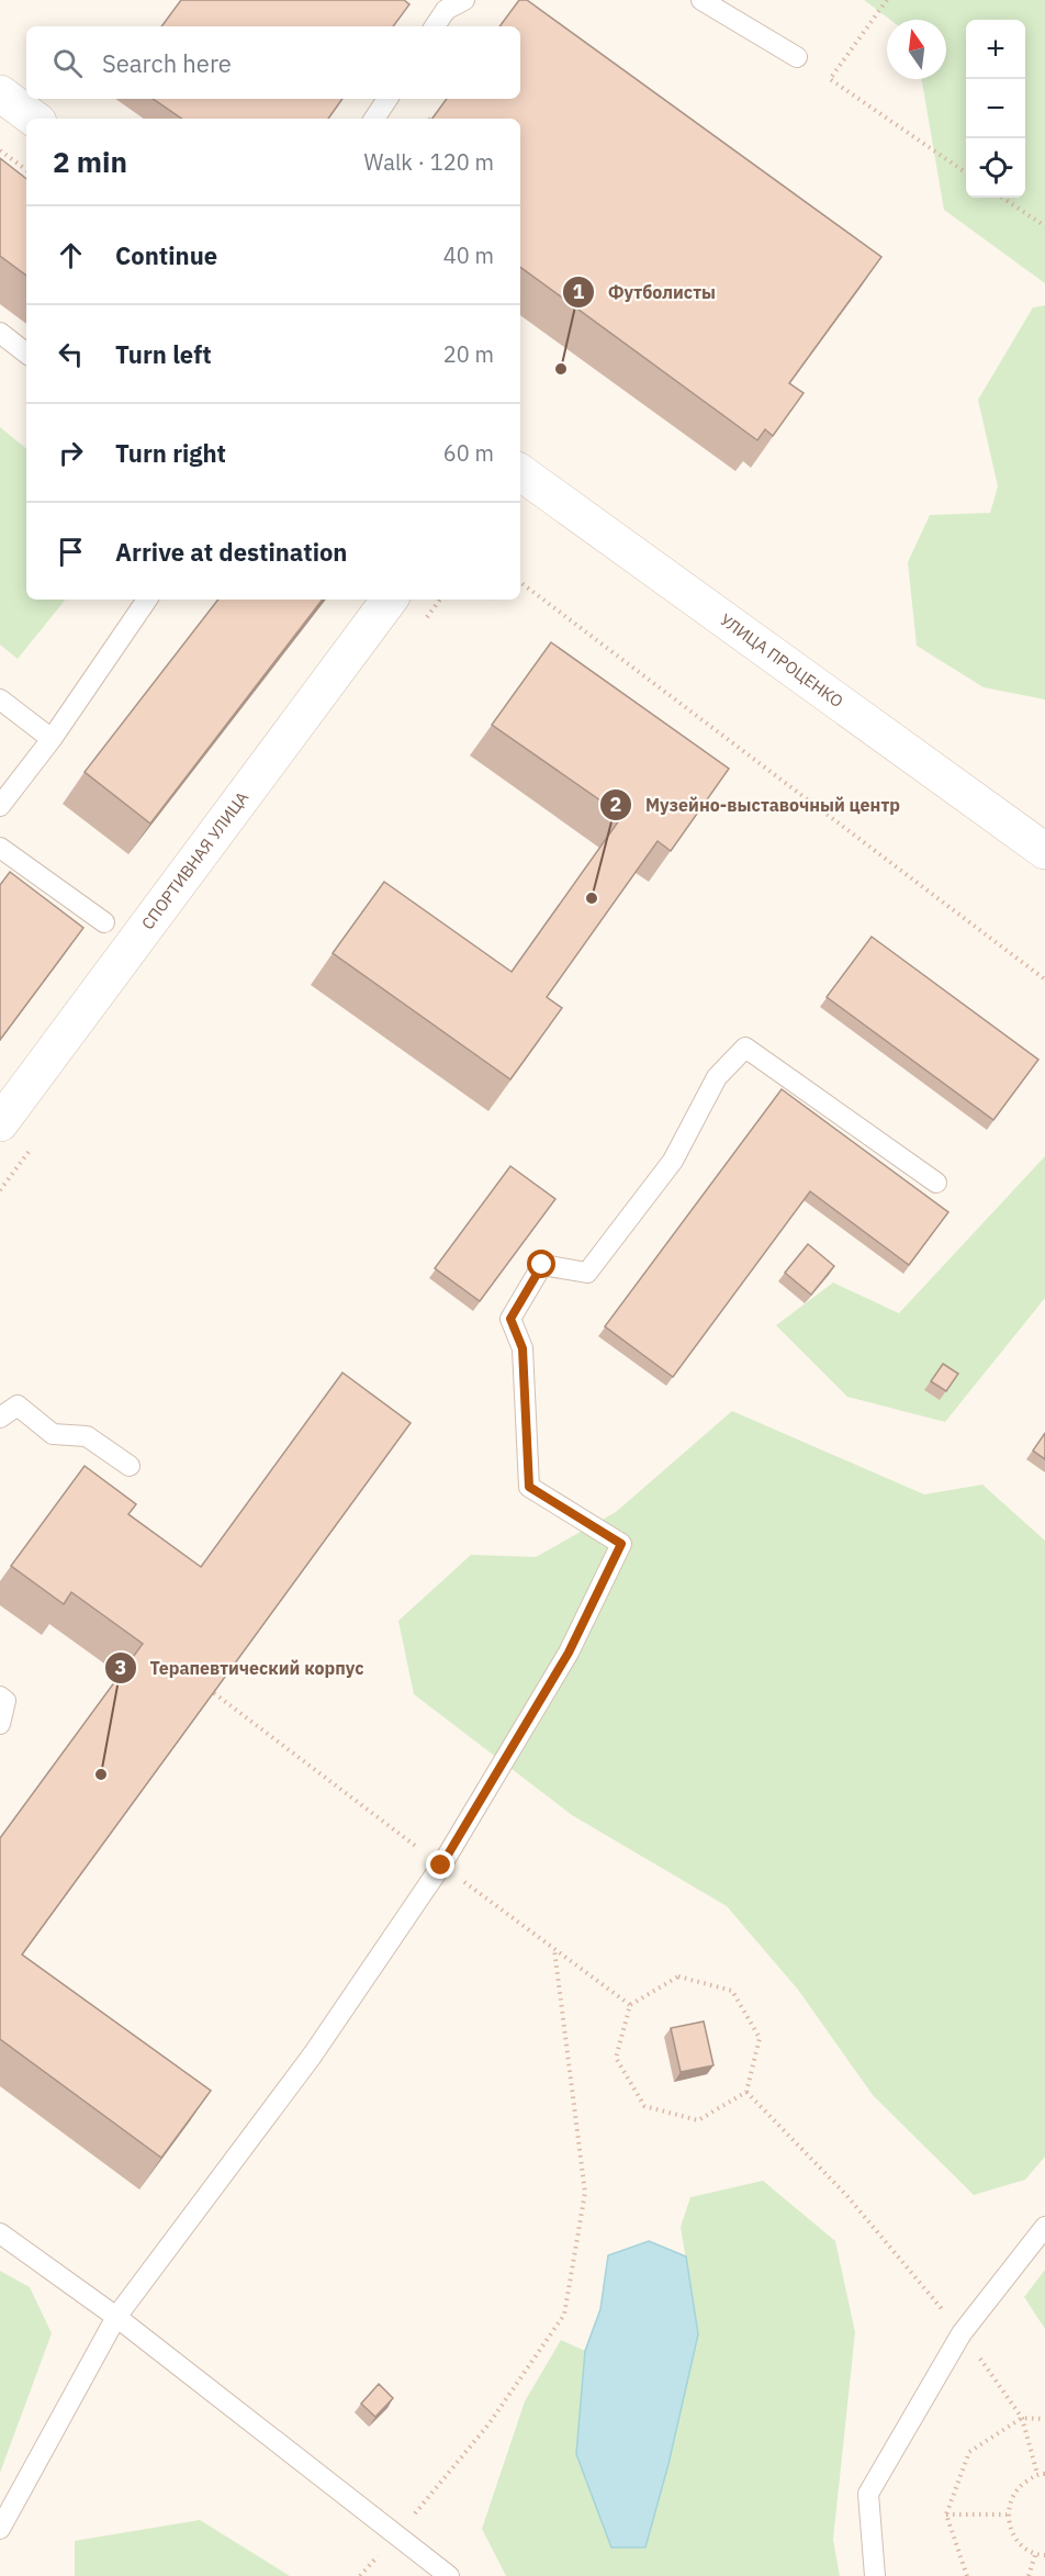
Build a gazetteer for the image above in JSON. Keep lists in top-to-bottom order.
{
  "streets": {
    "main road": ["УЛИЦА ПРОЦЕНКО", "СПОРТИВНАЯ УЛИЦА"]
  },
  "places": ["Футболисты", "Музейно-выставочный центр", "Терапевтический корпус"],
  "north": "top",
  "page": {
    "map_buttons": ["+", "−"],
    "search": "Search here",
    "heading": ["2 min", "Walk · 120 m"],
    "list": [
      ["Continue", "40 m"],
      ["Turn left", "20 m"],
      ["Turn right", "60 m"],
      "Arrive at destination"
    ]
  }
}
